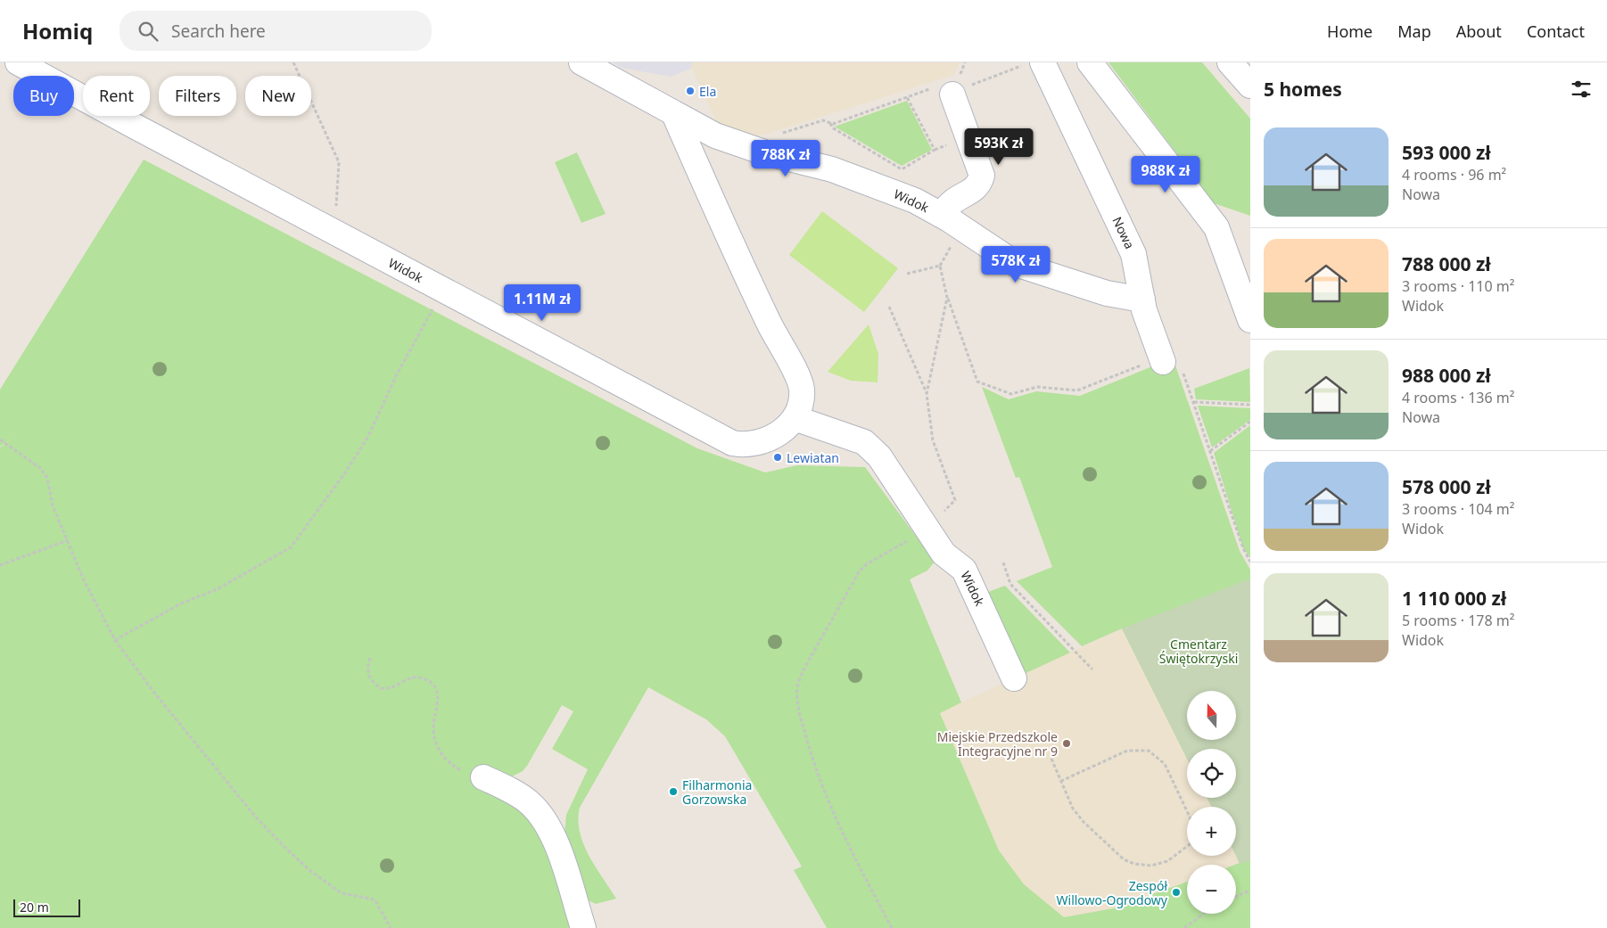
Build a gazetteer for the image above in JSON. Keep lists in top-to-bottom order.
{
  "streets": {
    "street": ["Widok", "Nowa"]
  },
  "crossings": [
    ["Widok", "Nowa"]
  ],
  "parks": ["Cmentarz Świętokrzyski"],
  "places": [
    "Ela",
    "Lewiatan",
    "Miejskie Przedszkole Integracyjne nr 9",
    "Filharmonia Gorzowska",
    "Zespół Willowo-Ogrodowy"
  ],
  "scale_bar": "20 m",
  "north": "top",
  "page": {
    "header": "Homiq",
    "search": "Search here",
    "nav": [
      "Home",
      "Map",
      "About",
      "Contact"
    ],
    "heading": "5 homes",
    "chip": [
      "Buy",
      "Rent",
      "Filters",
      "New"
    ],
    "list": [
      {
        "name": "593 000 zł",
        "note": "4 rooms · 96 m² · Nowa"
      },
      {
        "name": "788 000 zł",
        "note": "3 rooms · 110 m² · Widok"
      },
      {
        "name": "988 000 zł",
        "note": "4 rooms · 136 m² · Nowa"
      },
      {
        "name": "578 000 zł",
        "note": "3 rooms · 104 m² · Widok"
      },
      {
        "name": "1 110 000 zł",
        "note": "5 rooms · 178 m² · Widok"
      }
    ],
    "price": [
      "593K zł",
      "788K zł",
      "988K zł",
      "578K zł",
      "1.11M zł"
    ],
    "map_buttons": ["+", "−"],
    "scale": "20 m"
  }
}
